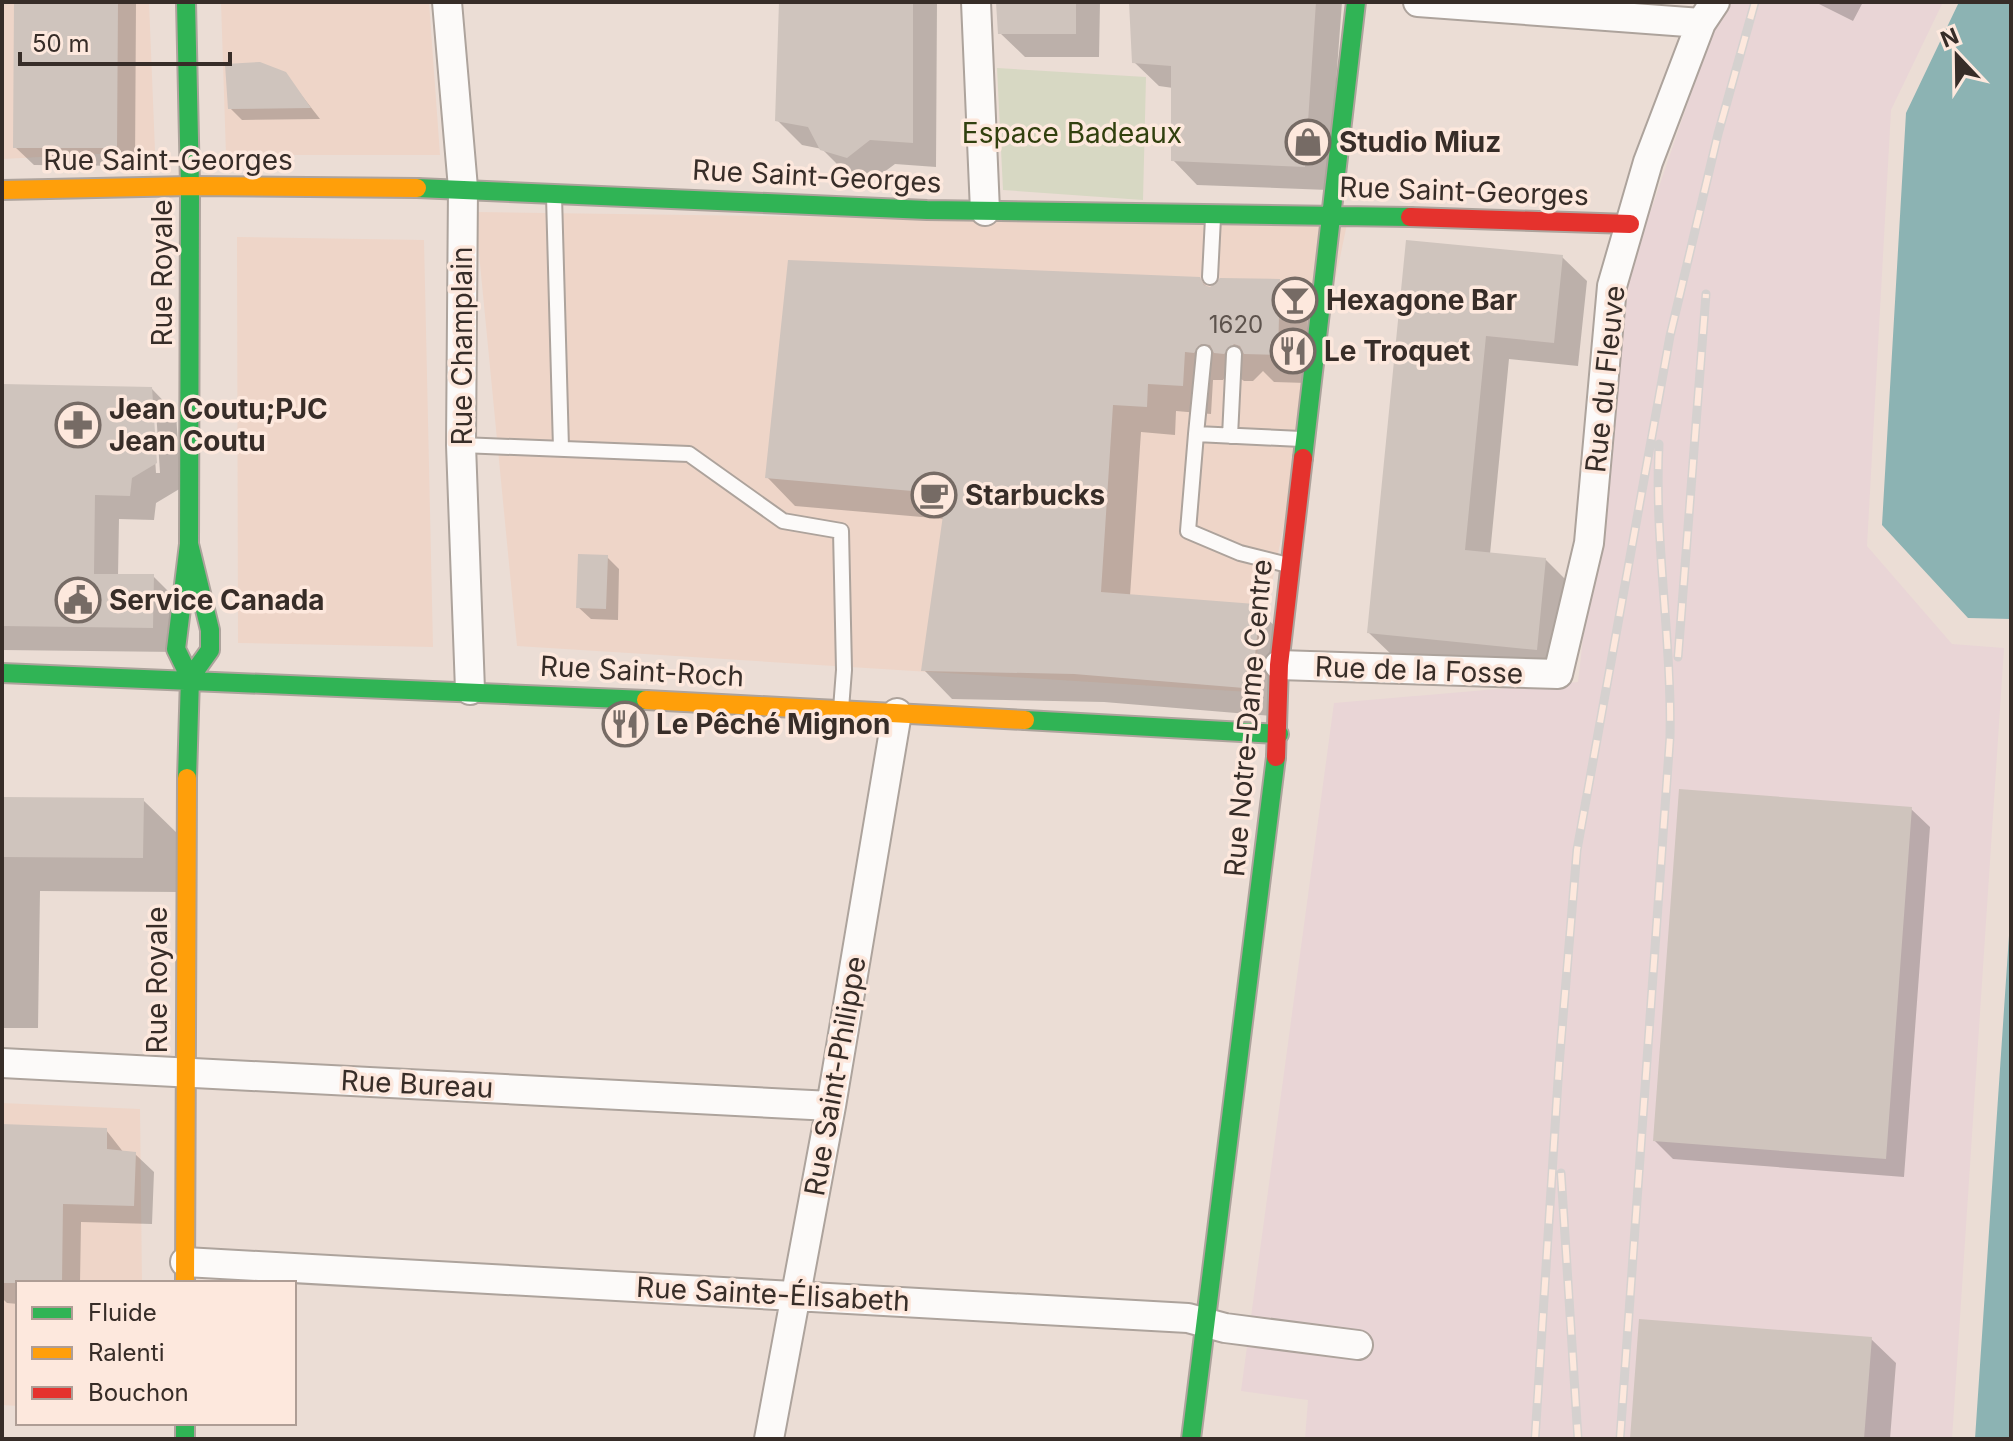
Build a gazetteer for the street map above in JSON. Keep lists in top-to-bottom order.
{
  "streets": {
    "street": [
      "Rue Saint-Georges",
      "Rue Royale",
      "Rue Champlain",
      "Rue du Fleuve",
      "Rue de la Fosse",
      "Rue Saint-Roch",
      "Rue Notre-Dame Centre",
      "Rue Saint-Philippe",
      "Rue Bureau",
      "Rue Sainte-Élisabeth"
    ]
  },
  "crossings": [
    ["Rue Saint-Georges", "Rue Royale"],
    ["Rue Saint-Georges", "Rue Champlain"],
    ["Rue Saint-Georges", "Rue du Fleuve"],
    ["Rue Saint-Georges", "Rue Notre-Dame Centre"],
    ["Rue Royale", "Rue Saint-Roch"],
    ["Rue Royale", "Rue Bureau"],
    ["Rue Royale", "Rue Sainte-Élisabeth"],
    ["Rue Champlain", "Rue Saint-Roch"],
    ["Rue du Fleuve", "Rue de la Fosse"],
    ["Rue de la Fosse", "Rue Notre-Dame Centre"],
    ["Rue Saint-Roch", "Rue Notre-Dame Centre"],
    ["Rue Saint-Roch", "Rue Saint-Philippe"],
    ["Rue Notre-Dame Centre", "Rue Sainte-Élisabeth"],
    ["Rue Saint-Philippe", "Rue Bureau"],
    ["Rue Saint-Philippe", "Rue Sainte-Élisabeth"]
  ],
  "parks": ["Espace Badeaux"],
  "places": {
    "shop": ["Studio Miuz"],
    "bar": ["Hexagone Bar"],
    "restaurant": ["Le Troquet", "Le Pêché Mignon"],
    "pharmacy": ["Jean Coutu;PJC Jean Coutu"],
    "cafe": ["Starbucks"],
    "public building": ["Service Canada"]
  },
  "house_numbers": ["1620"],
  "legend": ["Fluide", "Ralenti", "Bouchon"],
  "scale_bar": "50 m",
  "north": "top"
}
